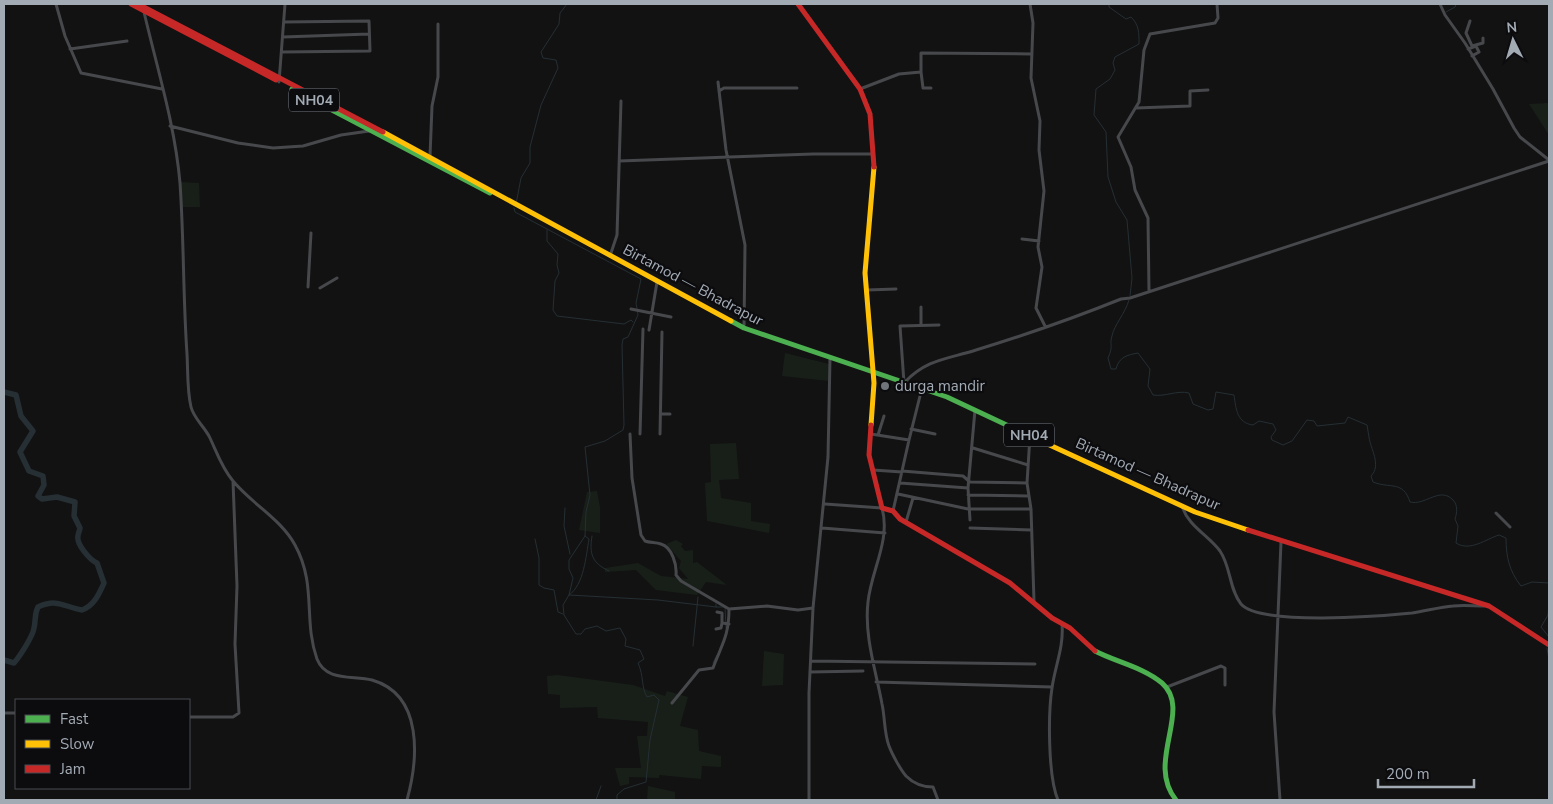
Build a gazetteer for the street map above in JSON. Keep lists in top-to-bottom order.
{
  "streets": {
    "main road": ["NH04", "Birtamod — Bhadrapur"]
  },
  "places": ["durga mandir"],
  "legend": ["Fast", "Slow", "Jam"],
  "scale_bar": "200 m",
  "north": "top"
}
